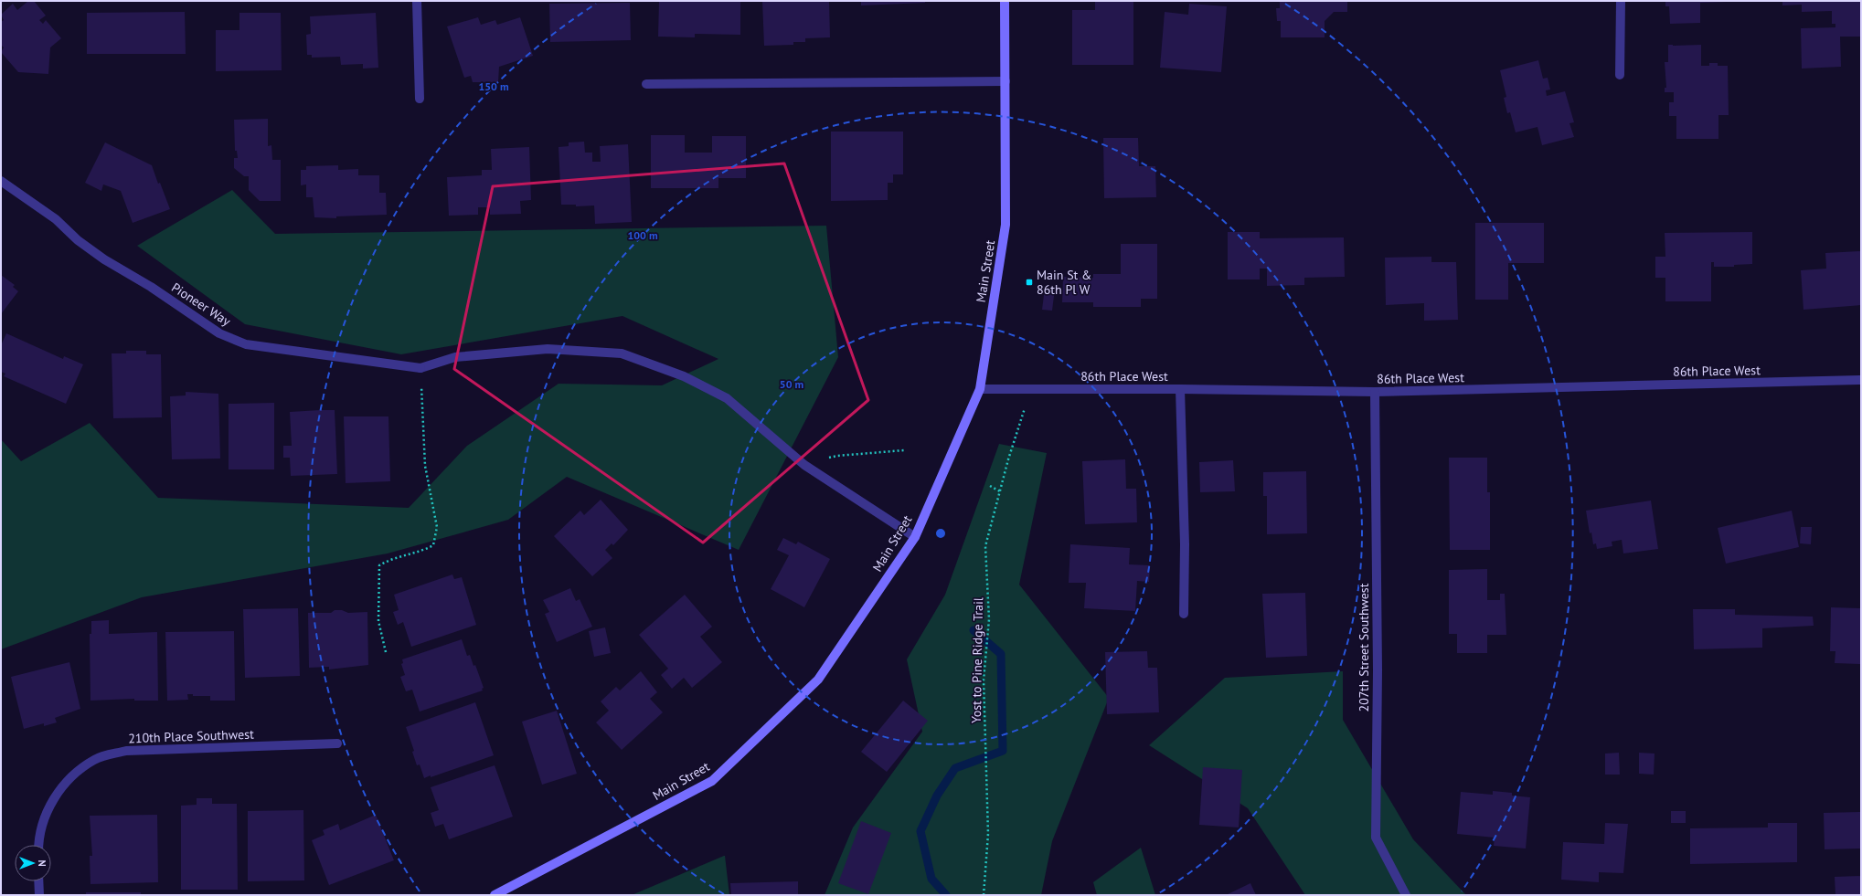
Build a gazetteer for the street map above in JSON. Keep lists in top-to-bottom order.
{
  "streets": {
    "main road": ["Main Street"],
    "street": [
      "Pioneer Way",
      "86th Place West",
      "207th Street Southwest",
      "210th Place Southwest"
    ],
    "path": ["Yost to Pine Ridge Trail"]
  },
  "crossings": [
    ["Main Street", "86th Place West"],
    ["86th Place West", "207th Street Southwest"]
  ],
  "places": {
    "transit": ["Main St & 86th Pl W"]
  },
  "north": "right",
  "rings": ["150 m", "100 m", "50 m"]
}
